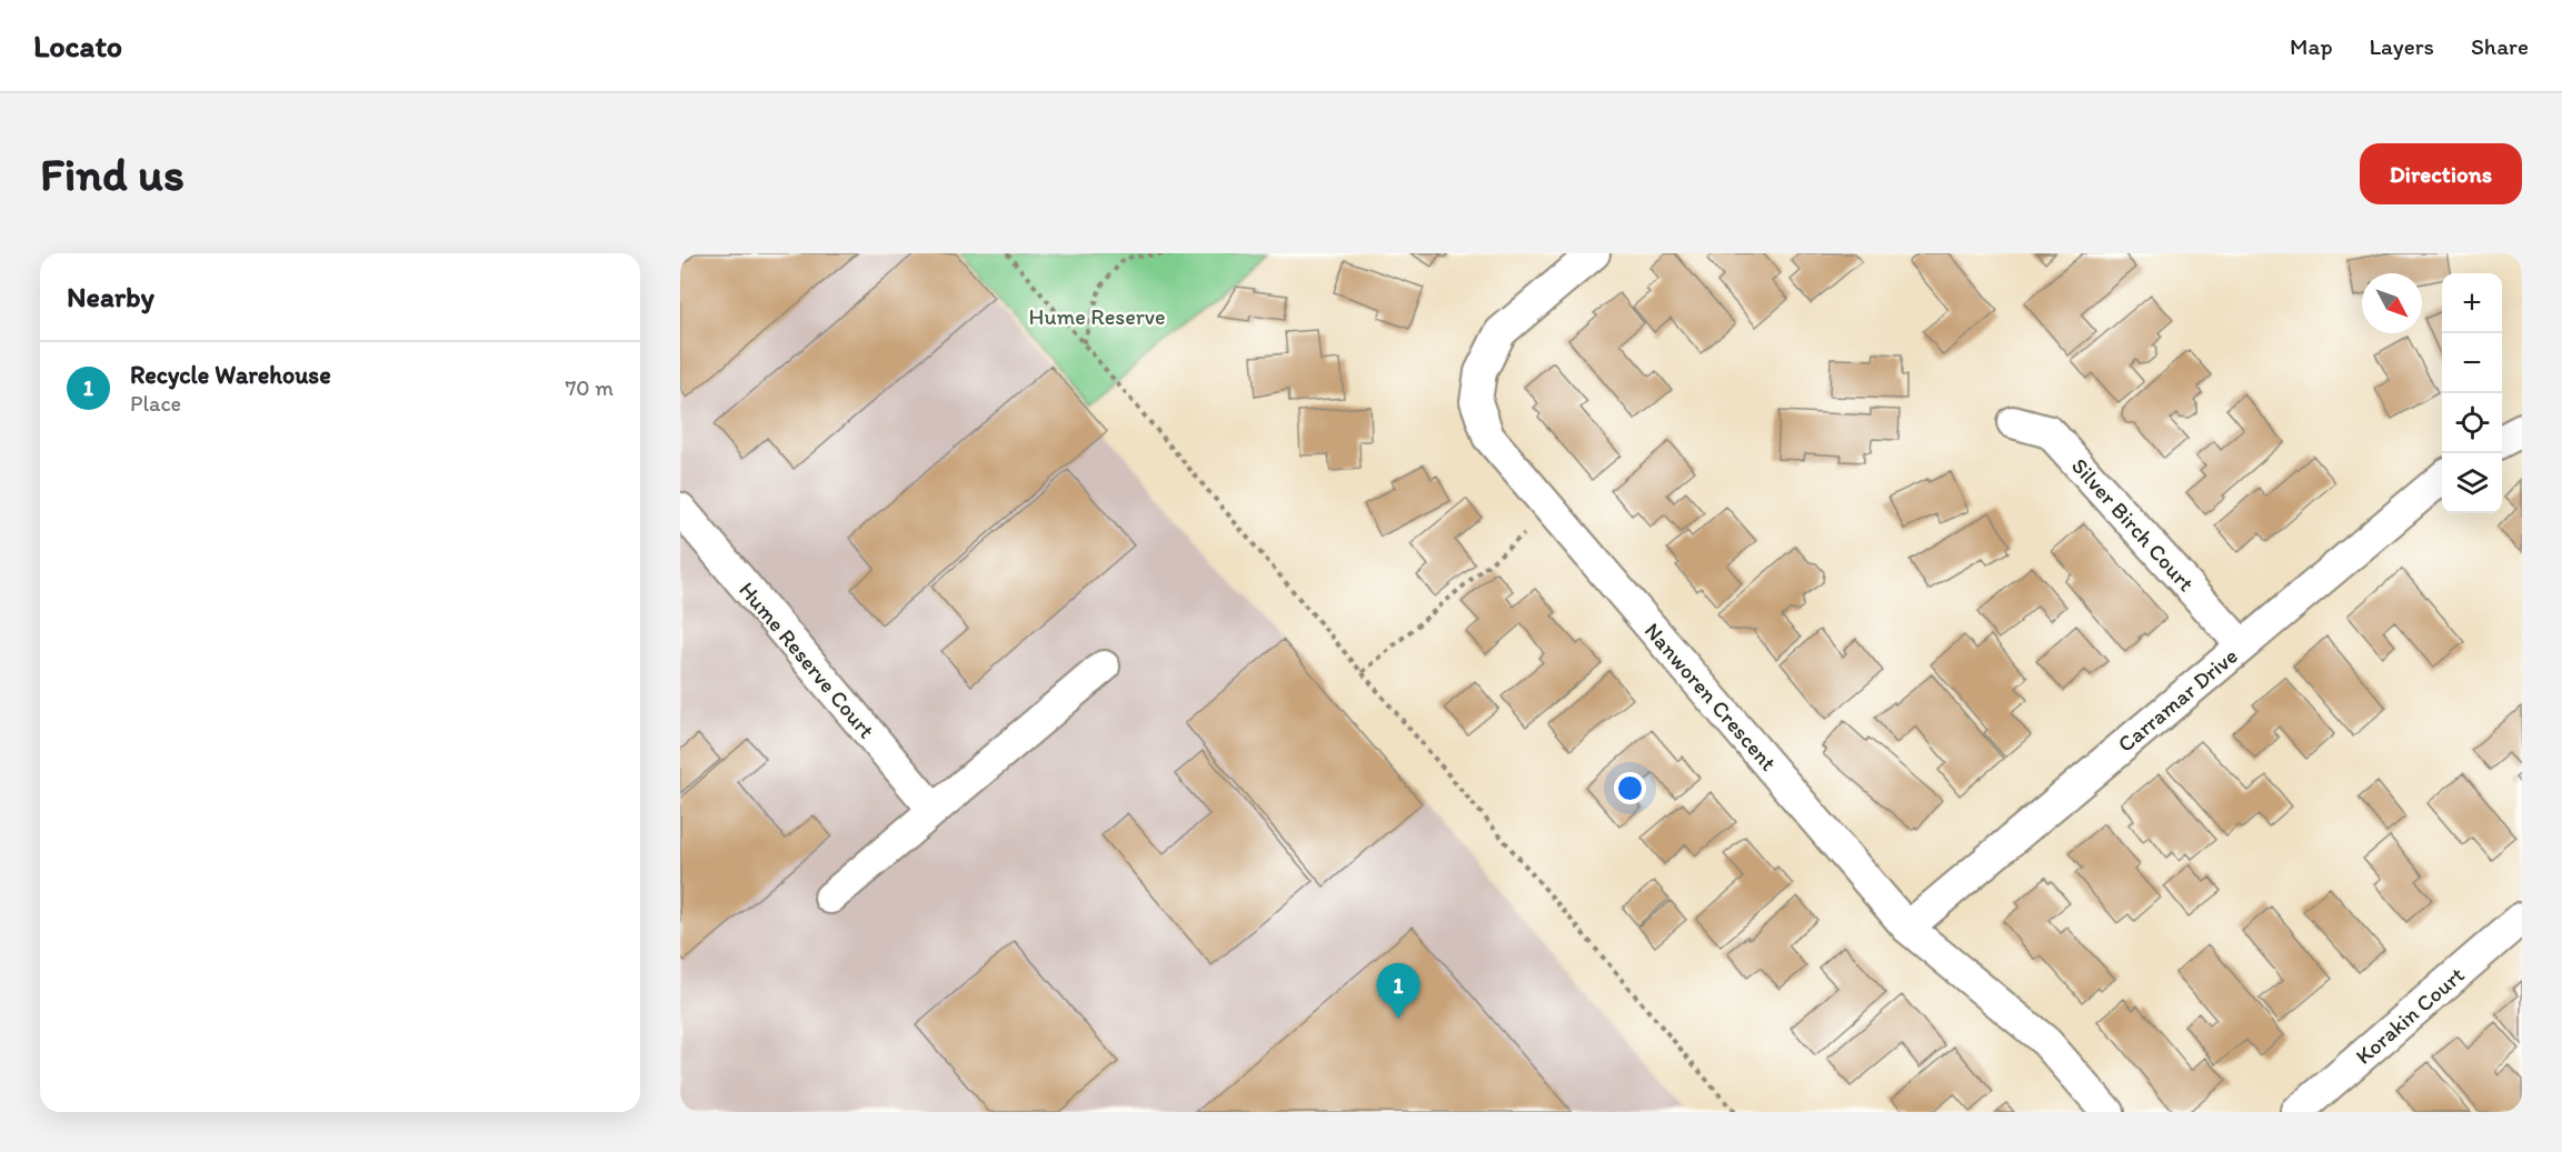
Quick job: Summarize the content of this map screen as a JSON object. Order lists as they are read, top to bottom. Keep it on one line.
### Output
{"streets":{"street":["Silver Birch Court","Hume Reserve Court","Nanworen Crescent","Carramar Drive","Korakin Court"]},"crossings":[["Silver Birch Court","Carramar Drive"],["Nanworen Crescent","Carramar Drive"]],"parks":["Hume Reserve"],"north":"bottom right","page":{"header":"Locato","nav":["Map","Layers","Share"],"buttons":"Directions","title":"Find us","heading":"Nearby","map_buttons":["+","−"],"list":[{"mark":"1","name":"Recycle Warehouse","note":"Place","value":"70 m"}],"pins":"1"}}
